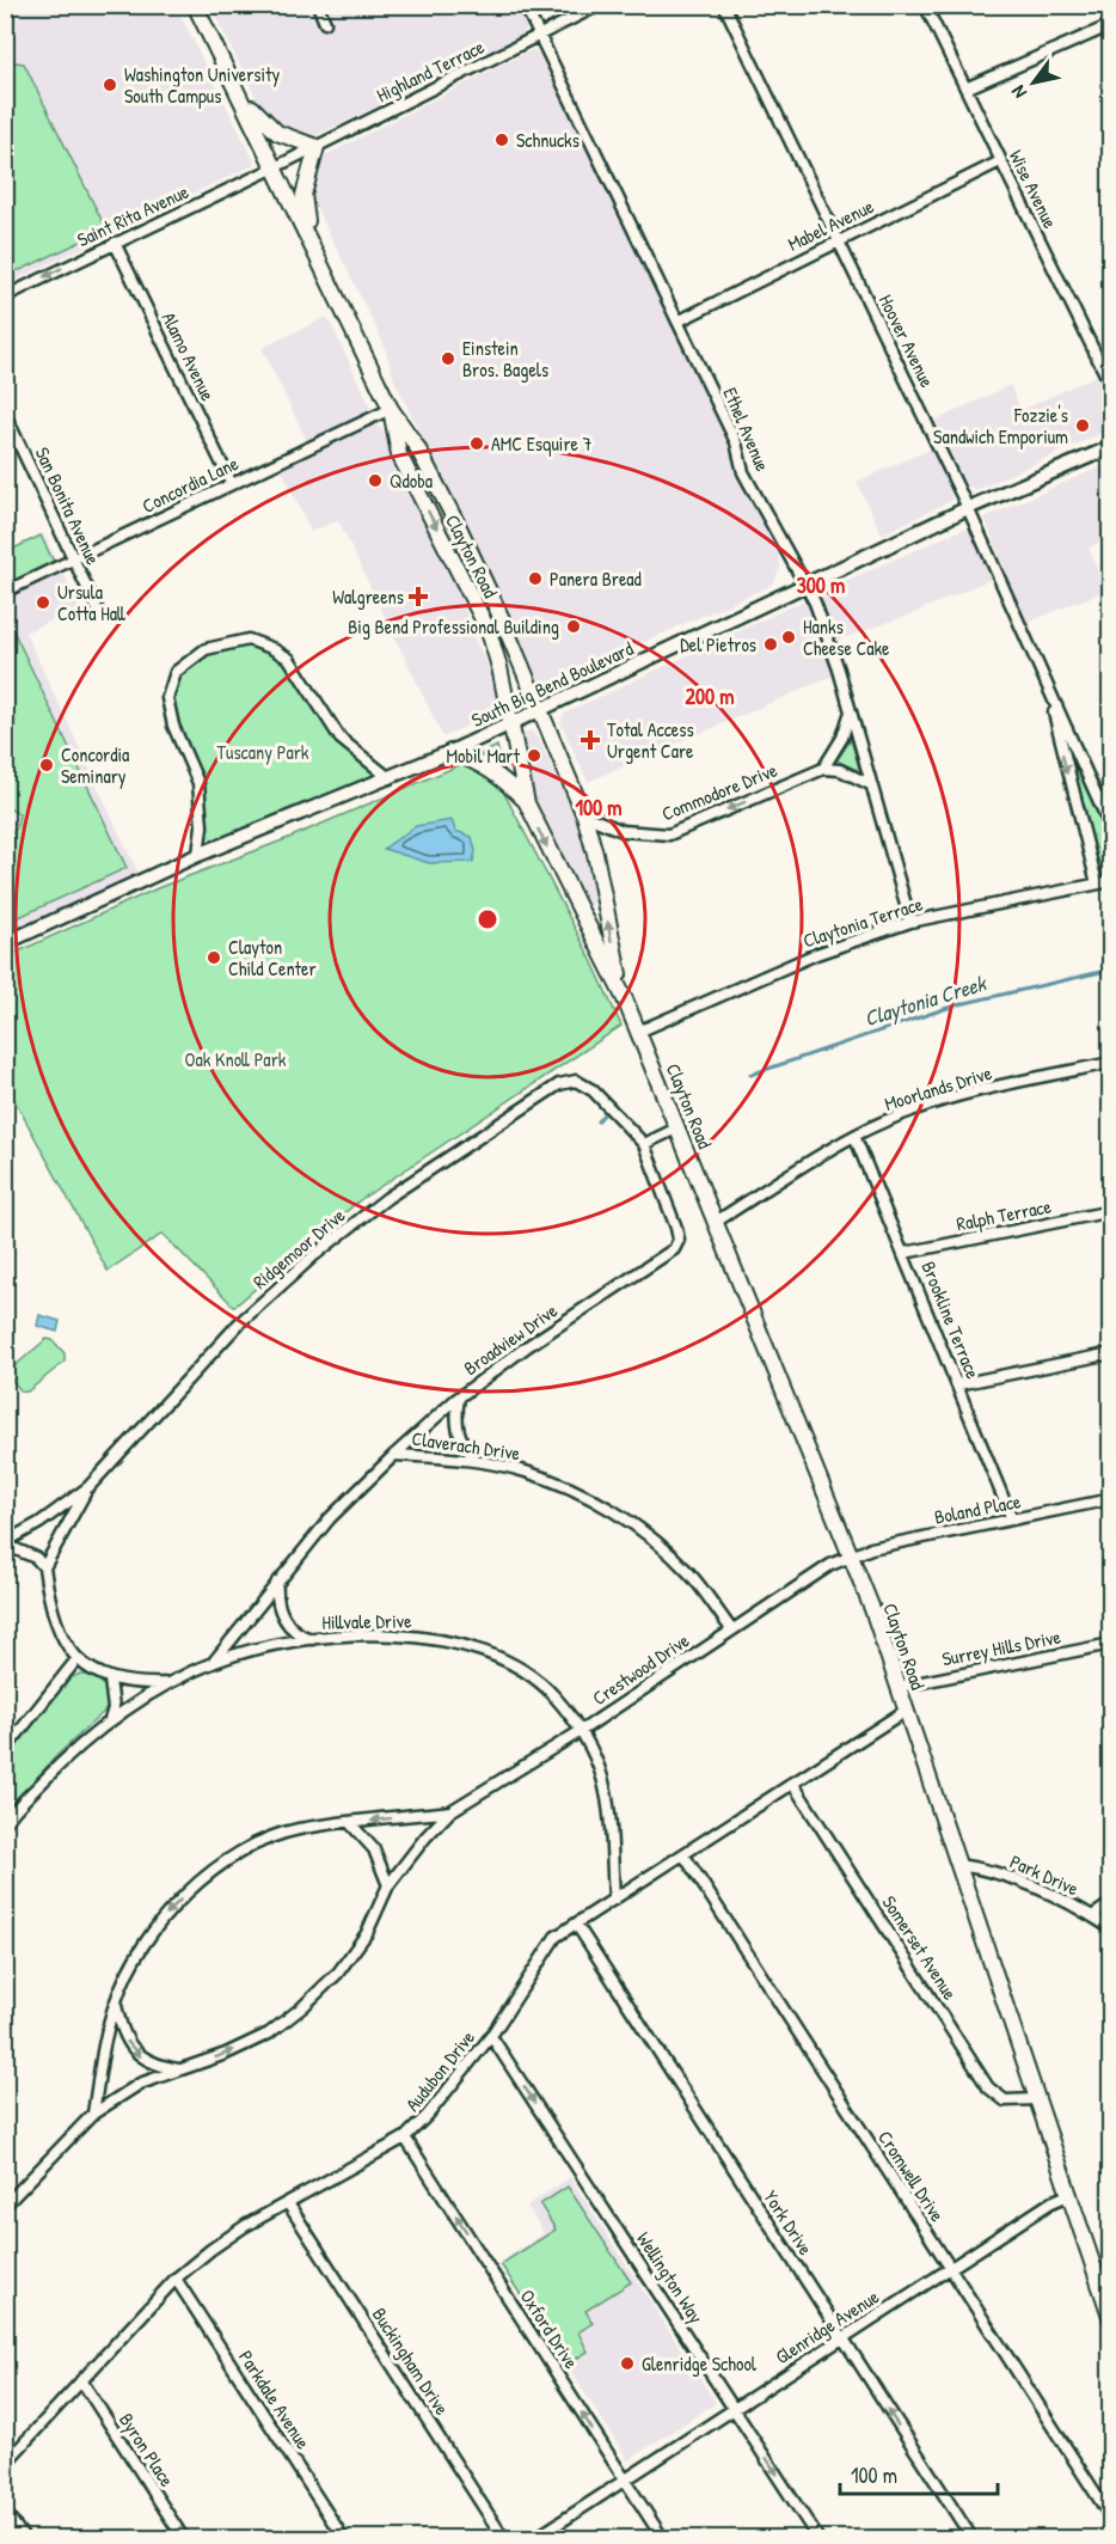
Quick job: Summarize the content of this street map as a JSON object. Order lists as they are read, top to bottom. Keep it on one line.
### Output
{"streets":{"main road":["Clayton Road","South Big Bend Boulevard"],"street":["Highland Terrace","Wise Avenue","Saint Rita Avenue","Mabel Avenue","Hoover Avenue","Alamo Avenue","Ethel Avenue","Concordia Lane","San Bonita Avenue","Commodore Drive","Claytonia Terrace","Moorlands Drive","Ralph Terrace","Ridgemoor Drive","Brookline Terrace","Broadview Drive","Claverach Drive","Boland Place","Hillvale Drive","Surrey Hills Drive","Crestwood Drive","Park Drive","Somerset Avenue","Audubon Drive","Cromwell Drive","York Drive","Wellington Way","Glenridge Avenue","Oxford Drive","Buckingham Drive","Parkdale Avenue","Byron Place"]},"crossings":[["Highland Terrace","Saint Rita Avenue"],["Highland Terrace","Ethel Avenue"],["Highland Terrace","Clayton Road"],["Wise Avenue","Mabel Avenue"],["Saint Rita Avenue","Alamo Avenue"],["Saint Rita Avenue","Clayton Road"],["Mabel Avenue","Hoover Avenue"],["Mabel Avenue","Ethel Avenue"],["Hoover Avenue","South Big Bend Boulevard"],["Hoover Avenue","Claytonia Terrace"],["Alamo Avenue","Concordia Lane"],["Ethel Avenue","South Big Bend Boulevard"],["Ethel Avenue","Claytonia Terrace"],["Concordia Lane","San Bonita Avenue"],["Concordia Lane","Clayton Road"],["Clayton Road","South Big Bend Boulevard"],["Clayton Road","Commodore Drive"],["Clayton Road","Claytonia Terrace"],["Clayton Road","Moorlands Drive"],["Clayton Road","Boland Place"],["Clayton Road","Surrey Hills Drive"],["Clayton Road","Crestwood Drive"],["Clayton Road","Park Drive"],["Clayton Road","Somerset Avenue"],["Clayton Road","Audubon Drive"],["Clayton Road","Glenridge Avenue"],["Moorlands Drive","Brookline Terrace"],["Ralph Terrace","Brookline Terrace"],["Ridgemoor Drive","Broadview Drive"],["Brookline Terrace","Boland Place"],["Broadview Drive","Claverach Drive"],["Broadview Drive","Hillvale Drive"],["Claverach Drive","Crestwood Drive"],["Boland Place","Crestwood Drive"],["Hillvale Drive","Crestwood Drive"],["Hillvale Drive","Audubon Drive"],["Somerset Avenue","Audubon Drive"],["Audubon Drive","Cromwell Drive"],["Audubon Drive","York Drive"],["Audubon Drive","Wellington Way"],["Audubon Drive","Oxford Drive"],["Audubon Drive","Buckingham Drive"],["Audubon Drive","Parkdale Avenue"],["Audubon Drive","Byron Place"],["Cromwell Drive","Glenridge Avenue"],["York Drive","Glenridge Avenue"],["Wellington Way","Glenridge Avenue"],["Glenridge Avenue","Oxford Drive"]],"one_way":["Saint Rita Avenue","Commodore Drive","Wellington Way","Oxford Drive"],"water":["Claytonia Creek"],"parks":["Tuscany Park","Oak Knoll Park"],"places":{"other":["Washington University South Campus","Schnucks","Einstein Bros. Bagels","Fozzie's Sandwich Emporium","AMC Esquire 7","Qdoba","Panera Bread","Ursula Cotta Hall","Big Bend Professional Building","Hanks Cheese Cake","Del Pietros","Mobil Mart","Concordia Seminary","Clayton Child Center","Glenridge School"],"health":["Walgreens","Total Access Urgent Care"]},"scale_bar":"100 m","north":"bottom left","rings":["300 m","200 m","100 m"]}
